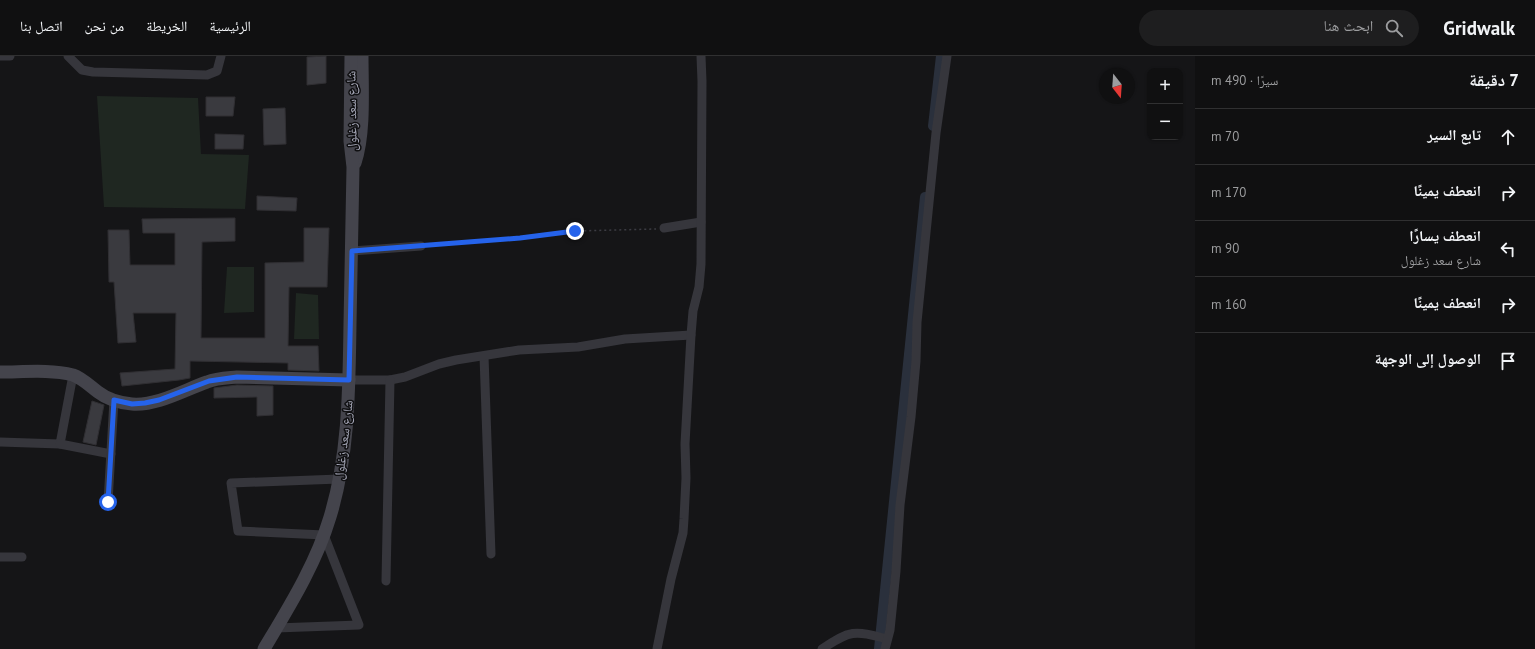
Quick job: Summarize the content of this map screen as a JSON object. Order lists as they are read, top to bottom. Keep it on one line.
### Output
{"streets":{"main road":["شارع سعد زغلول"]},"north":"bottom","page":{"header":"Gridwalk","search":"ابحث هنا","nav":["الرئيسية","الخريطة","من نحن","اتصل بنا"],"heading":["7 دقيقة","سيرًا · 490 m"],"map_buttons":["+","−"],"list":[["تابع السير","70 m"],["انعطف يمينًا","170 m"],["انعطف يسارًا","شارع سعد زغلول","90 m"],["انعطف يمينًا","160 m"],"الوصول إلى الوجهة"]}}
